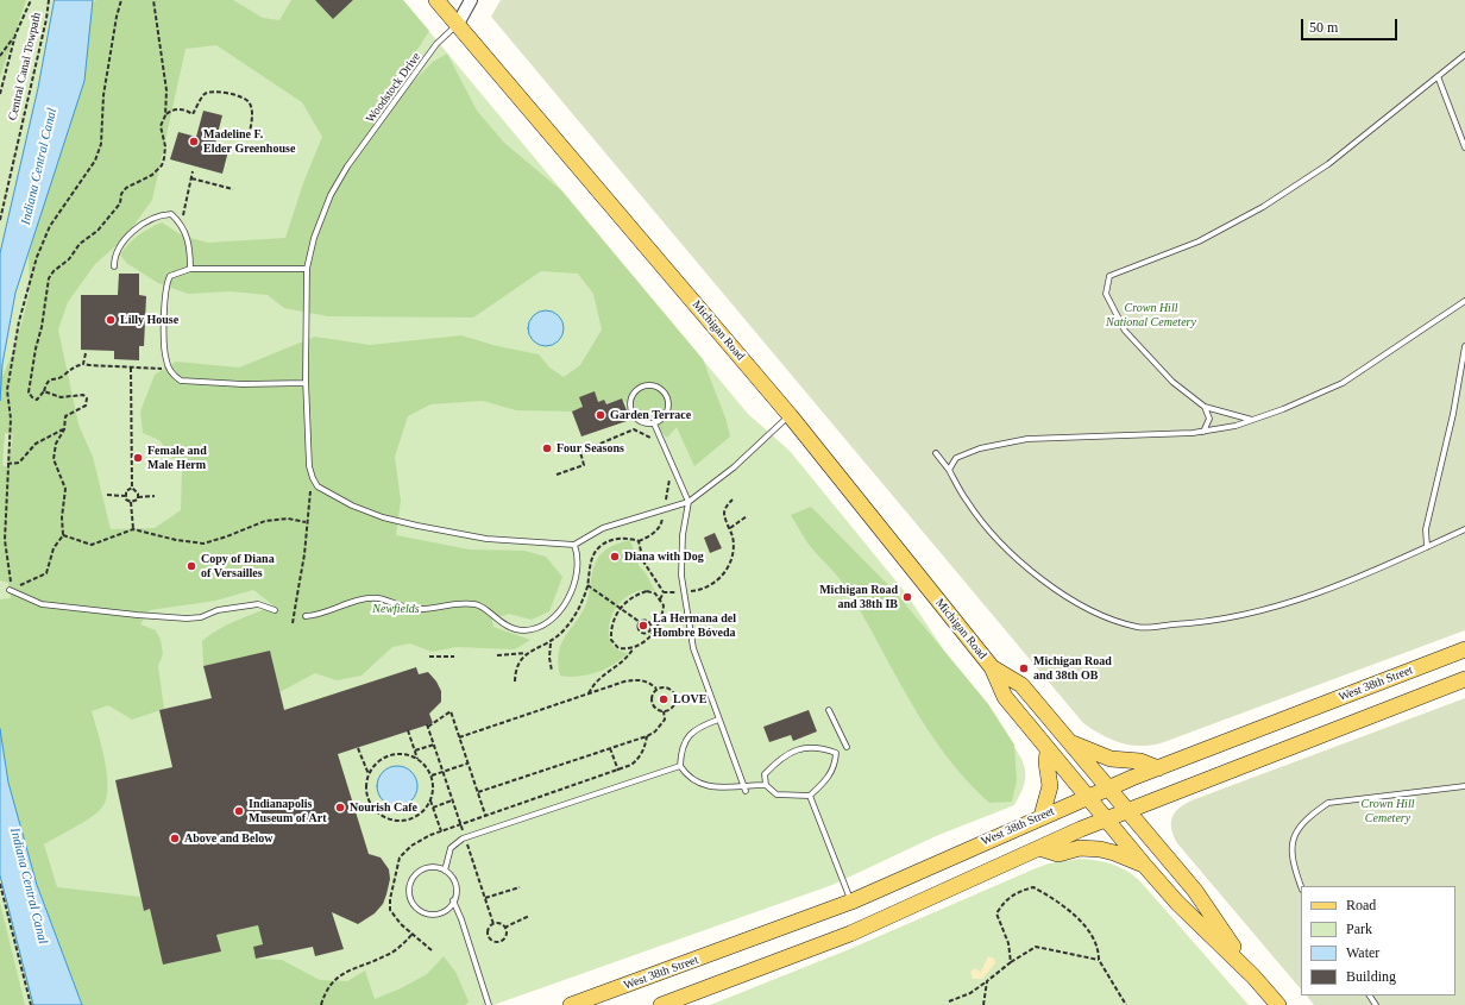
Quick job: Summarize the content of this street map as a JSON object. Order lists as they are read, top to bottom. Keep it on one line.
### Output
{"streets":{"main road":["Michigan Road","West 38th Street"],"lane":["Woodstock Drive"],"path":["Central Canal Towpath"]},"crossings":[["Woodstock Drive","Michigan Road"],["Michigan Road","West 38th Street"]],"water":["Indiana Central Canal"],"parks":["Crown Hill National Cemetery","Newfields","Crown Hill Cemetery"],"places":["Madeline F. Elder Greenhouse","Lilly House","Garden Terrace","Four Seasons","Female and Male Herm","Diana with Dog","Copy of Diana of Versailles","Michigan Road and 38th IB","La Hermana del Hombre Bóveda","Michigan Road and 38th OB","LOVE","Nourish Cafe","Indianapolis Museum of Art","Above and Below"],"legend":["Road","Park","Water","Building"],"scale_bar":"50 m"}
